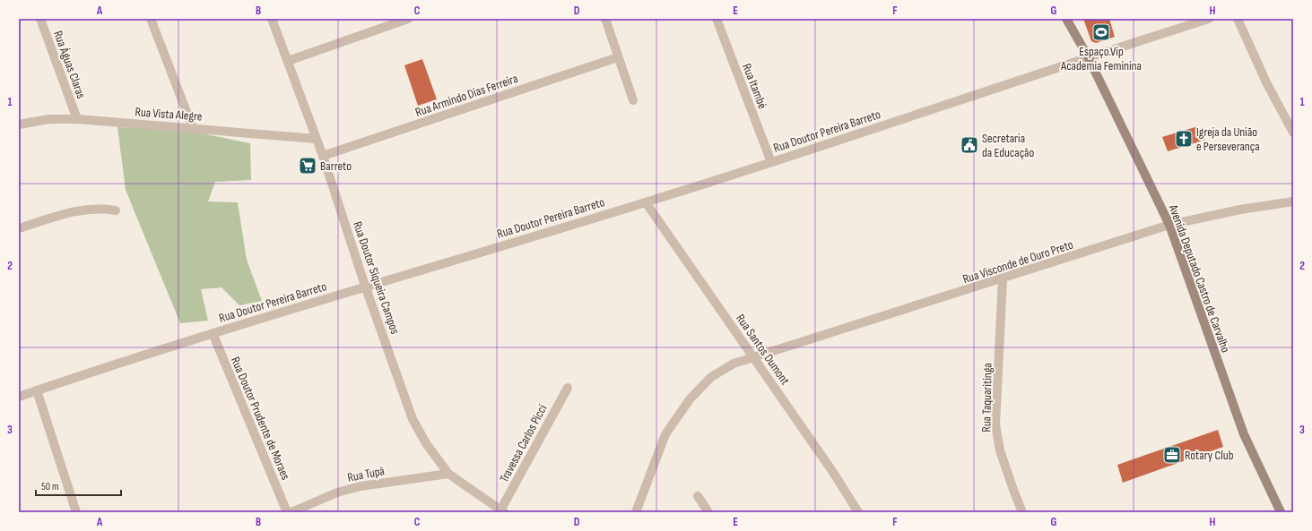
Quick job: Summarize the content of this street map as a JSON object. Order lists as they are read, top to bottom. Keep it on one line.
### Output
{"streets":{"main road":["Avenida Deputado Castro de Carvalho"],"street":["Rua Águas Claras","Rua Itambé","Rua Armindo Dias Ferreira","Rua Vista Alegre","Rua Doutor Pereira Barreto","Rua Visconde de Ouro Preto","Rua Doutor Siqueira Campos","Rua Santos Dumont","Rua Taquaritinga","Rua Doutor Prudente de Moraes","Travessa Carlos Picci","Rua Tupã"]},"crossings":[["Rua Águas Claras","Rua Vista Alegre"],["Rua Itambé","Rua Doutor Pereira Barreto"],["Rua Armindo Dias Ferreira","Rua Doutor Siqueira Campos"],["Rua Vista Alegre","Rua Doutor Siqueira Campos"],["Rua Doutor Pereira Barreto","Rua Doutor Siqueira Campos"],["Rua Doutor Pereira Barreto","Avenida Deputado Castro de Carvalho"],["Rua Doutor Pereira Barreto","Rua Santos Dumont"],["Rua Doutor Pereira Barreto","Rua Doutor Prudente de Moraes"],["Rua Visconde de Ouro Preto","Avenida Deputado Castro de Carvalho"],["Rua Visconde de Ouro Preto","Rua Santos Dumont"],["Rua Visconde de Ouro Preto","Rua Taquaritinga"],["Rua Doutor Siqueira Campos","Travessa Carlos Picci"],["Rua Doutor Siqueira Campos","Rua Tupã"]],"places":{"sports":["Espaço.Vip Academia Feminina"],"church":["Igreja da União e Perseverança"],"public building":["Secretaria da Educação"],"supermarket":["Barreto"],"office":["Rotary Club"]},"scale_bar":"50 m","grid":{"columns":["A","B","C","D","E","F","G","H"],"rows":["1","2","3"]}}
